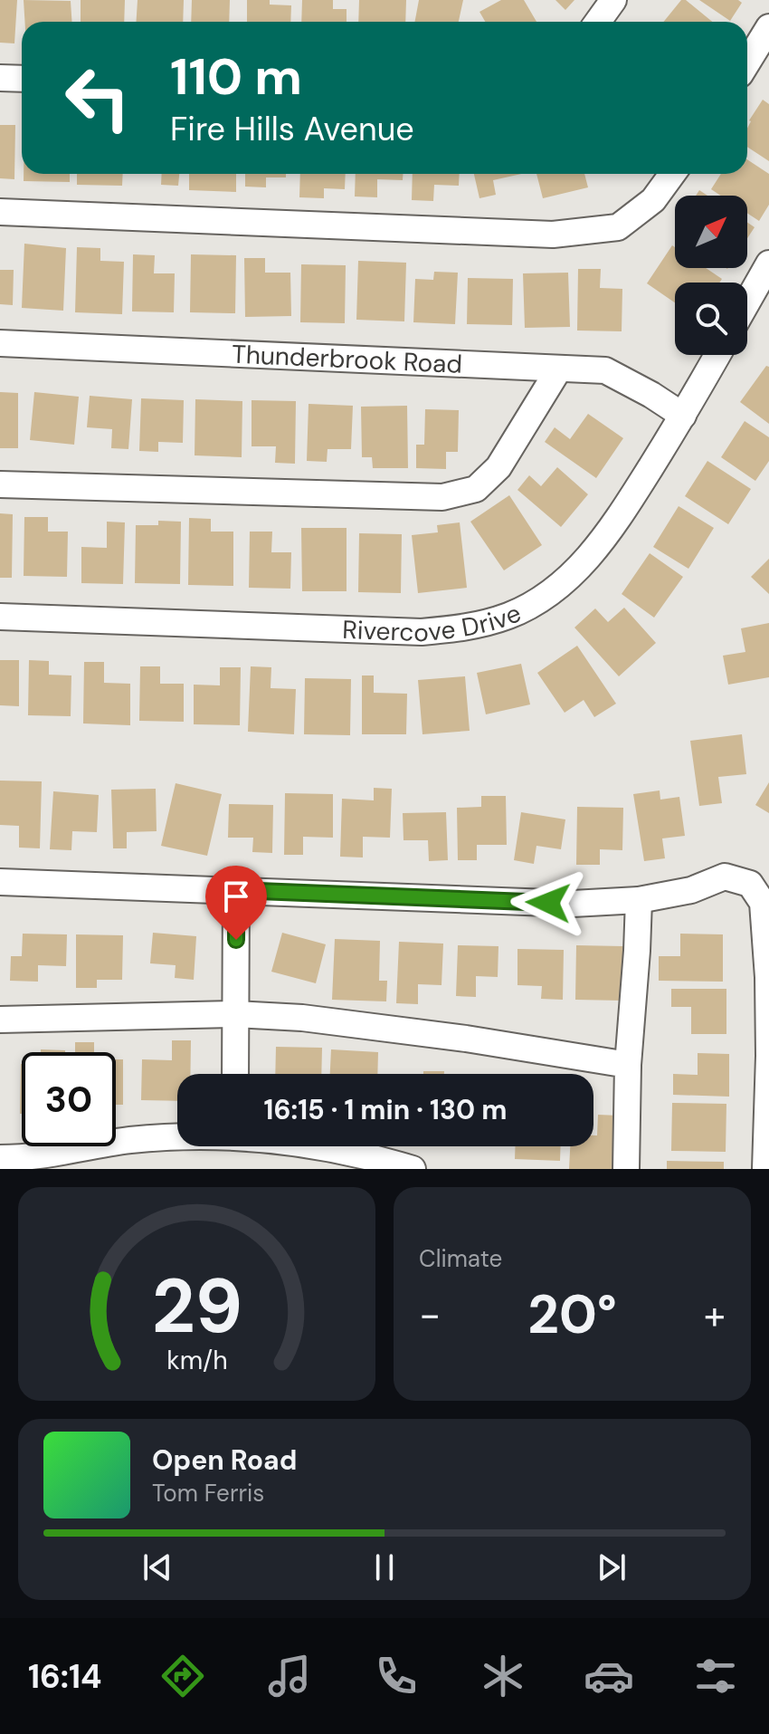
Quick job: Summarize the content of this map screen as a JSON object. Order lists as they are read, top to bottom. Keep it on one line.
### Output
{"streets":{"street":["Thunderbrook Road","Rivercove Drive"]},"crossings":[["Thunderbrook Road","Rivercove Drive"]],"north":"top right","page":{"turn":["110 m","Fire Hills Avenue"],"limit":"30","trip":"16:15 · 1 min · 130 m","tile":"Climate","heat":["−","20°","+"],"song":["Open Road","Tom Ferris"],"tabs":"16:14","gauge":["29","km/h"]}}
